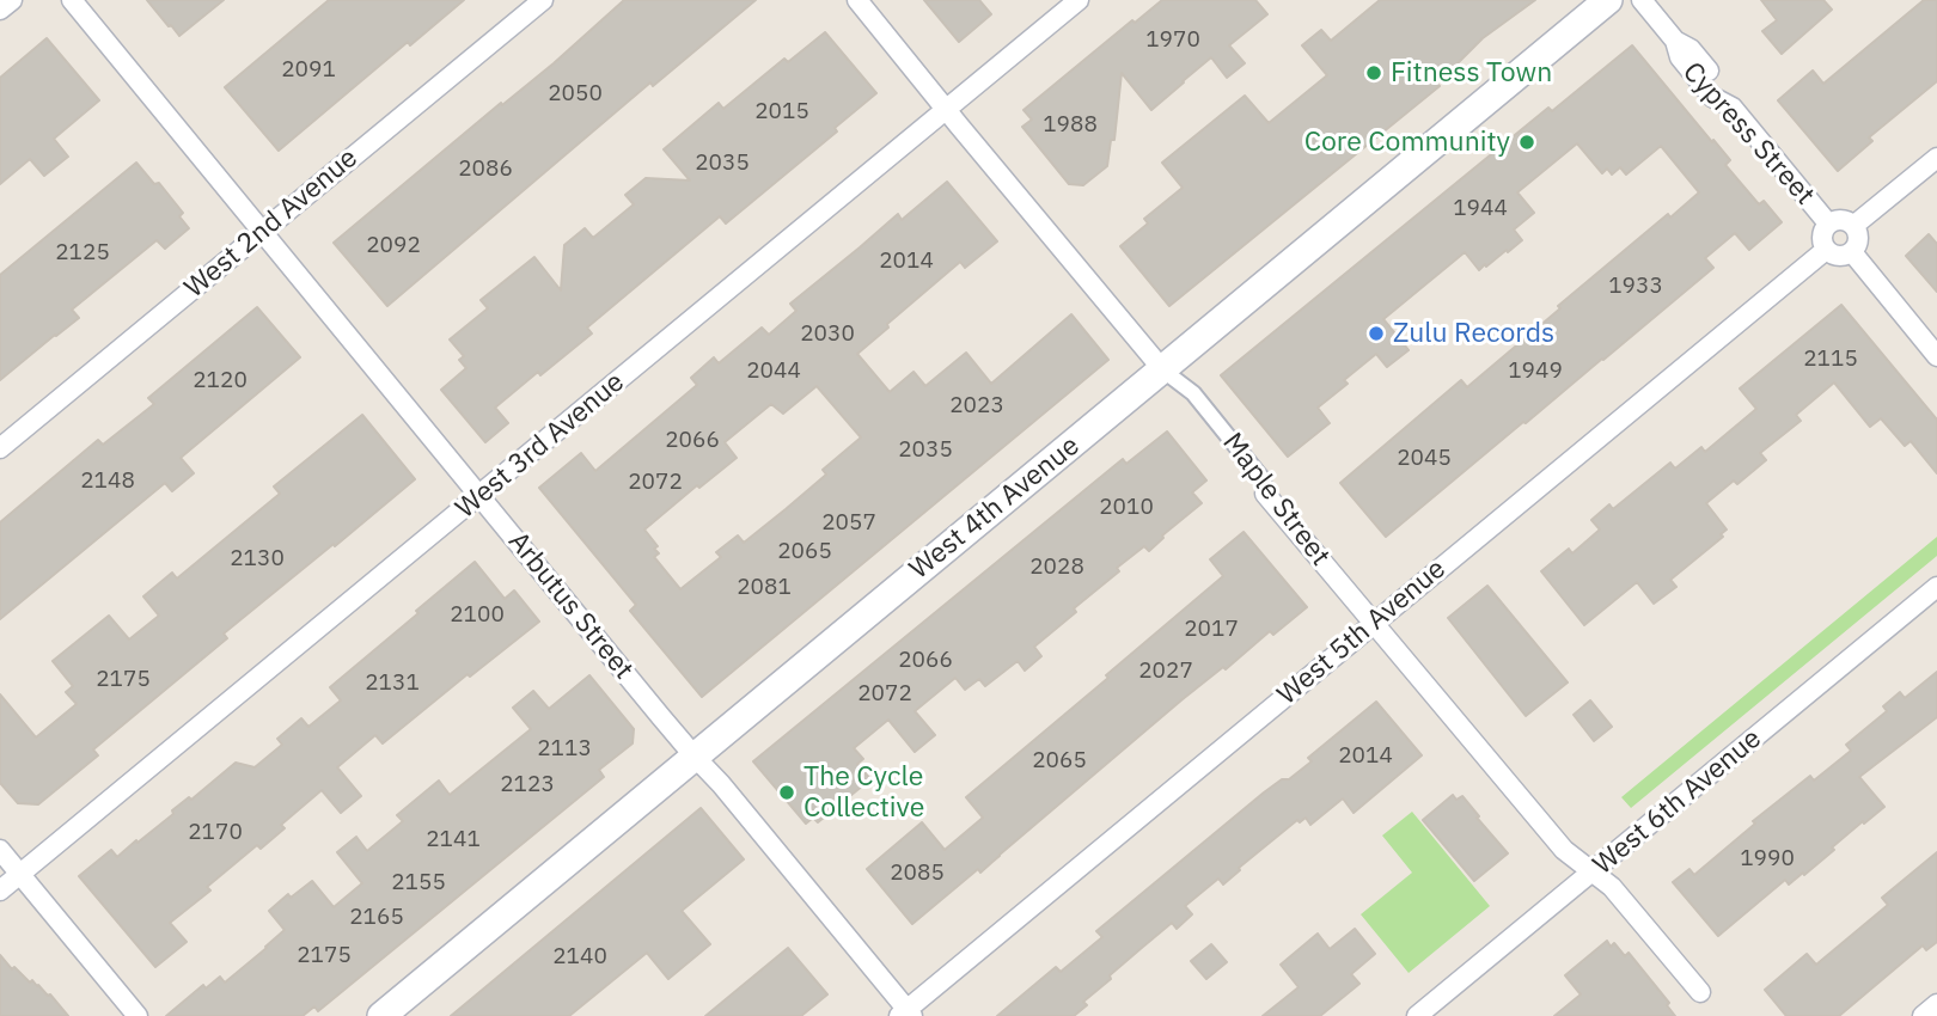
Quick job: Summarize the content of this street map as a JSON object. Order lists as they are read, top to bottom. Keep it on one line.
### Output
{"streets":{"main road":["West 4th Avenue"],"street":["Cypress Street","West 2nd Avenue","West 3rd Avenue","Maple Street","Arbutus Street","West 5th Avenue","West 6th Avenue"]},"crossings":[["Cypress Street","West 5th Avenue"],["West 2nd Avenue","Arbutus Street"],["West 3rd Avenue","Maple Street"],["West 3rd Avenue","Arbutus Street"],["Maple Street","West 4th Avenue"],["Maple Street","West 5th Avenue"],["Maple Street","West 6th Avenue"],["West 4th Avenue","Arbutus Street"],["Arbutus Street","West 5th Avenue"]],"places":["Fitness Town","Core Community","Zulu Records","The Cycle Collective"],"house_numbers":["1970","2091","2050","2015","1988","2035","2086","1944","2092","2125","2014","1933","2030","2115","2044","1949","2120","2023","2066","2035","2045","2148","2072","2010","2057","2065","2130","2028","2081","2100","2017","2066","2027","2175","2131","2072","2113","2014","2065","2123","2170","2141","1990","2085","2155","2165","2175","2140"]}
